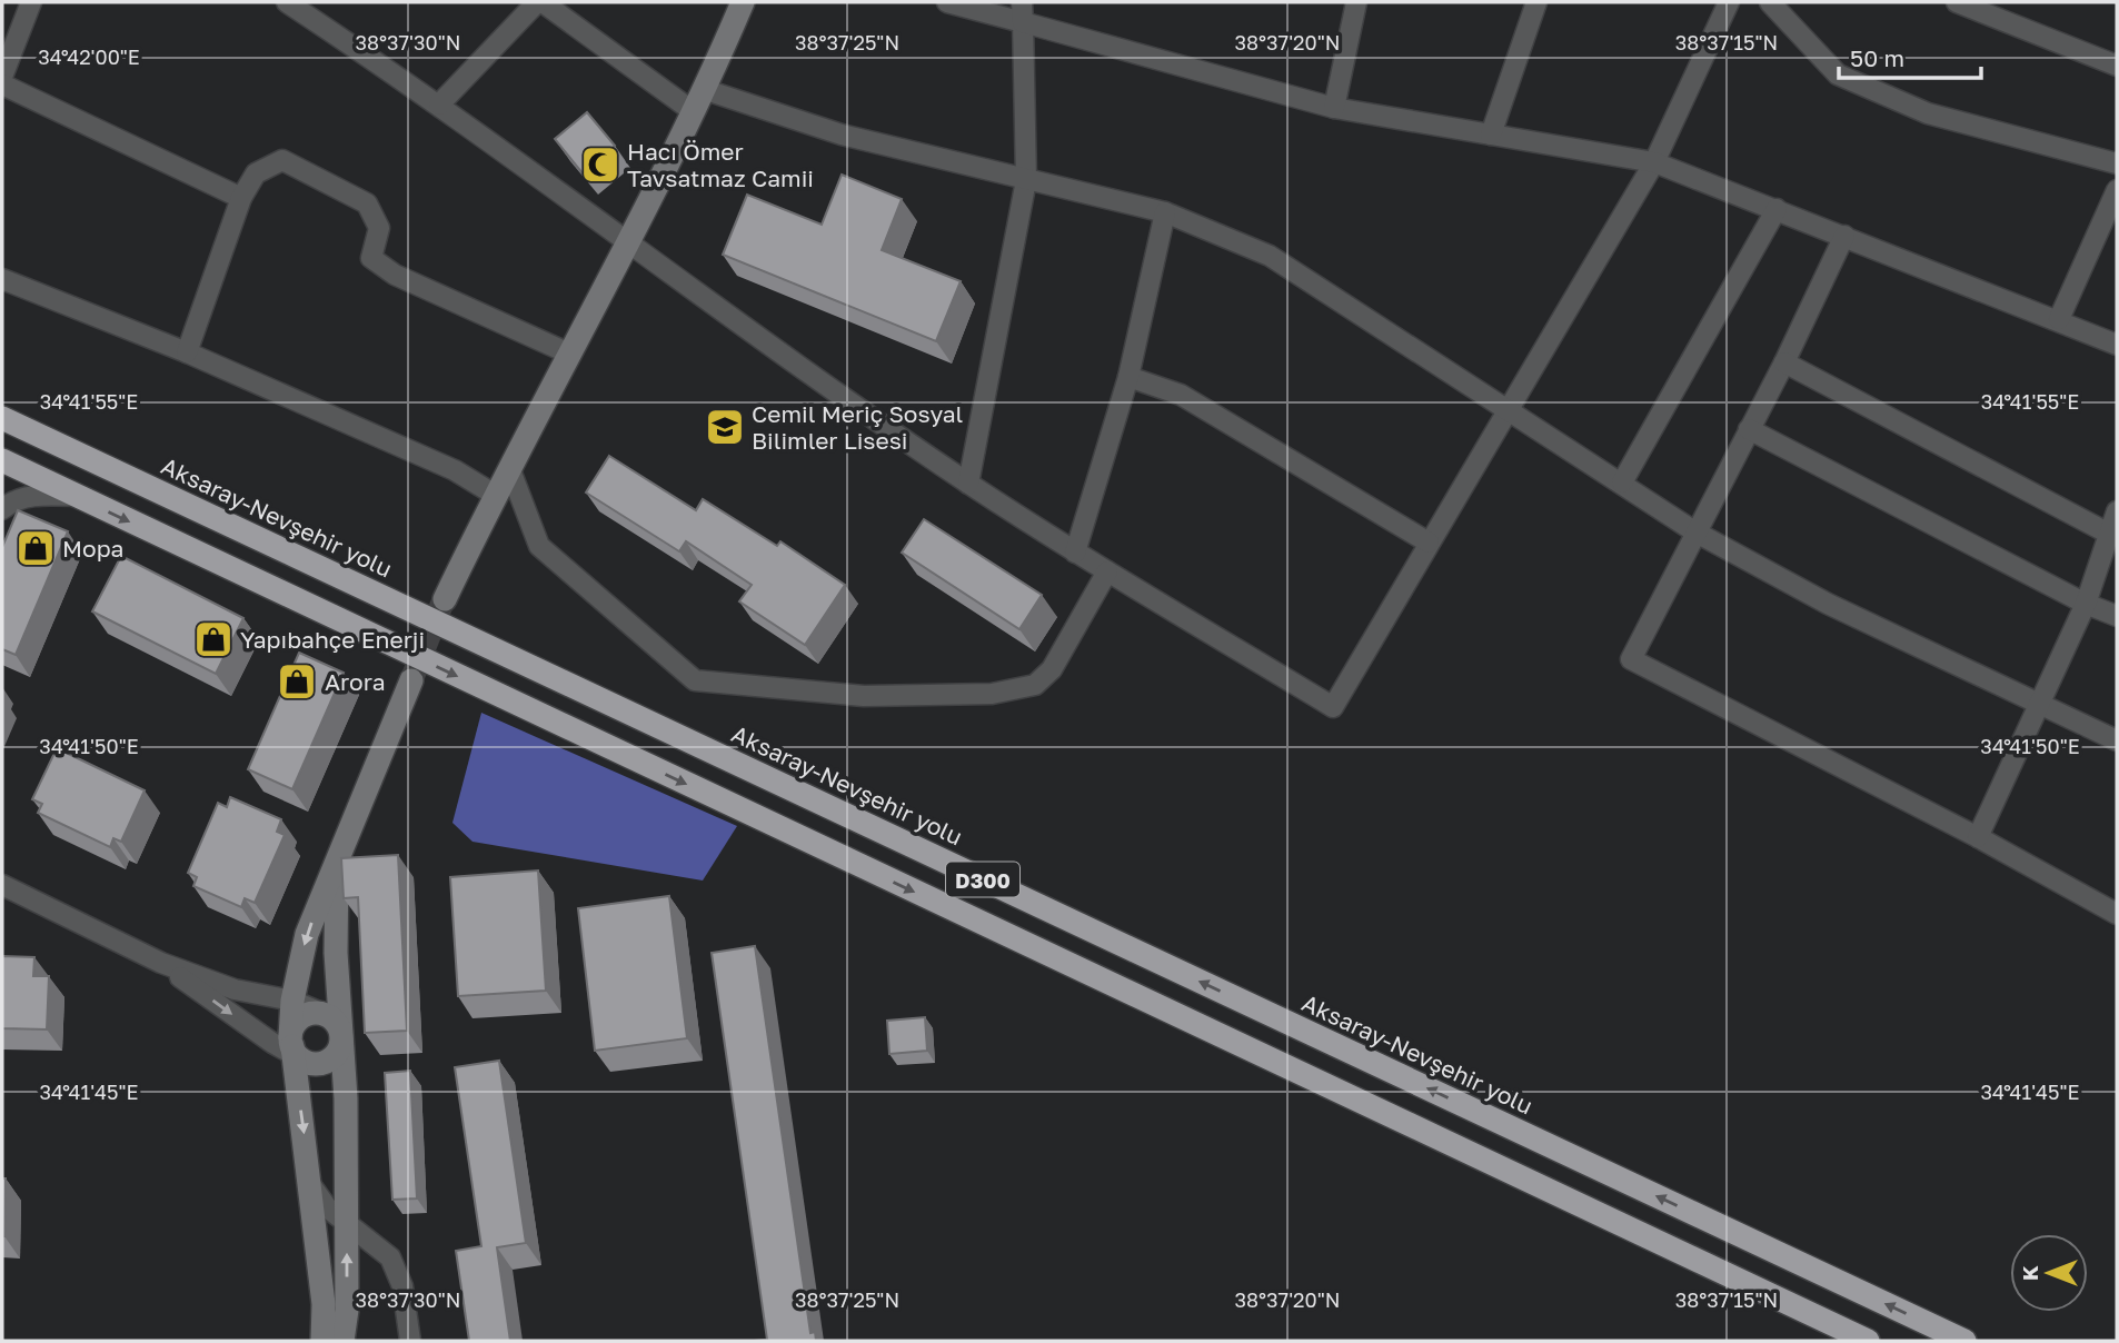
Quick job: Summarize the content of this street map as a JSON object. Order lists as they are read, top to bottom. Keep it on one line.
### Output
{"streets":{"highway":["Aksaray-Nevşehir yolu","D300"]},"places":{"mosque":["Hacı Ömer Tavsatmaz Camii"],"school or university":["Cemil Meriç Sosyal Bilimler Lisesi"],"shop":["Mopa","Yapıbahçe Enerji","Arora"]},"scale_bar":"50 m","north":"left","coordinates":["38°37'30\"N","38°37'25\"N","38°37'20\"N","38°37'15\"N","34°42'00\"E","34°41'55\"E","34°41'50\"E","34°41'45\"E"]}
